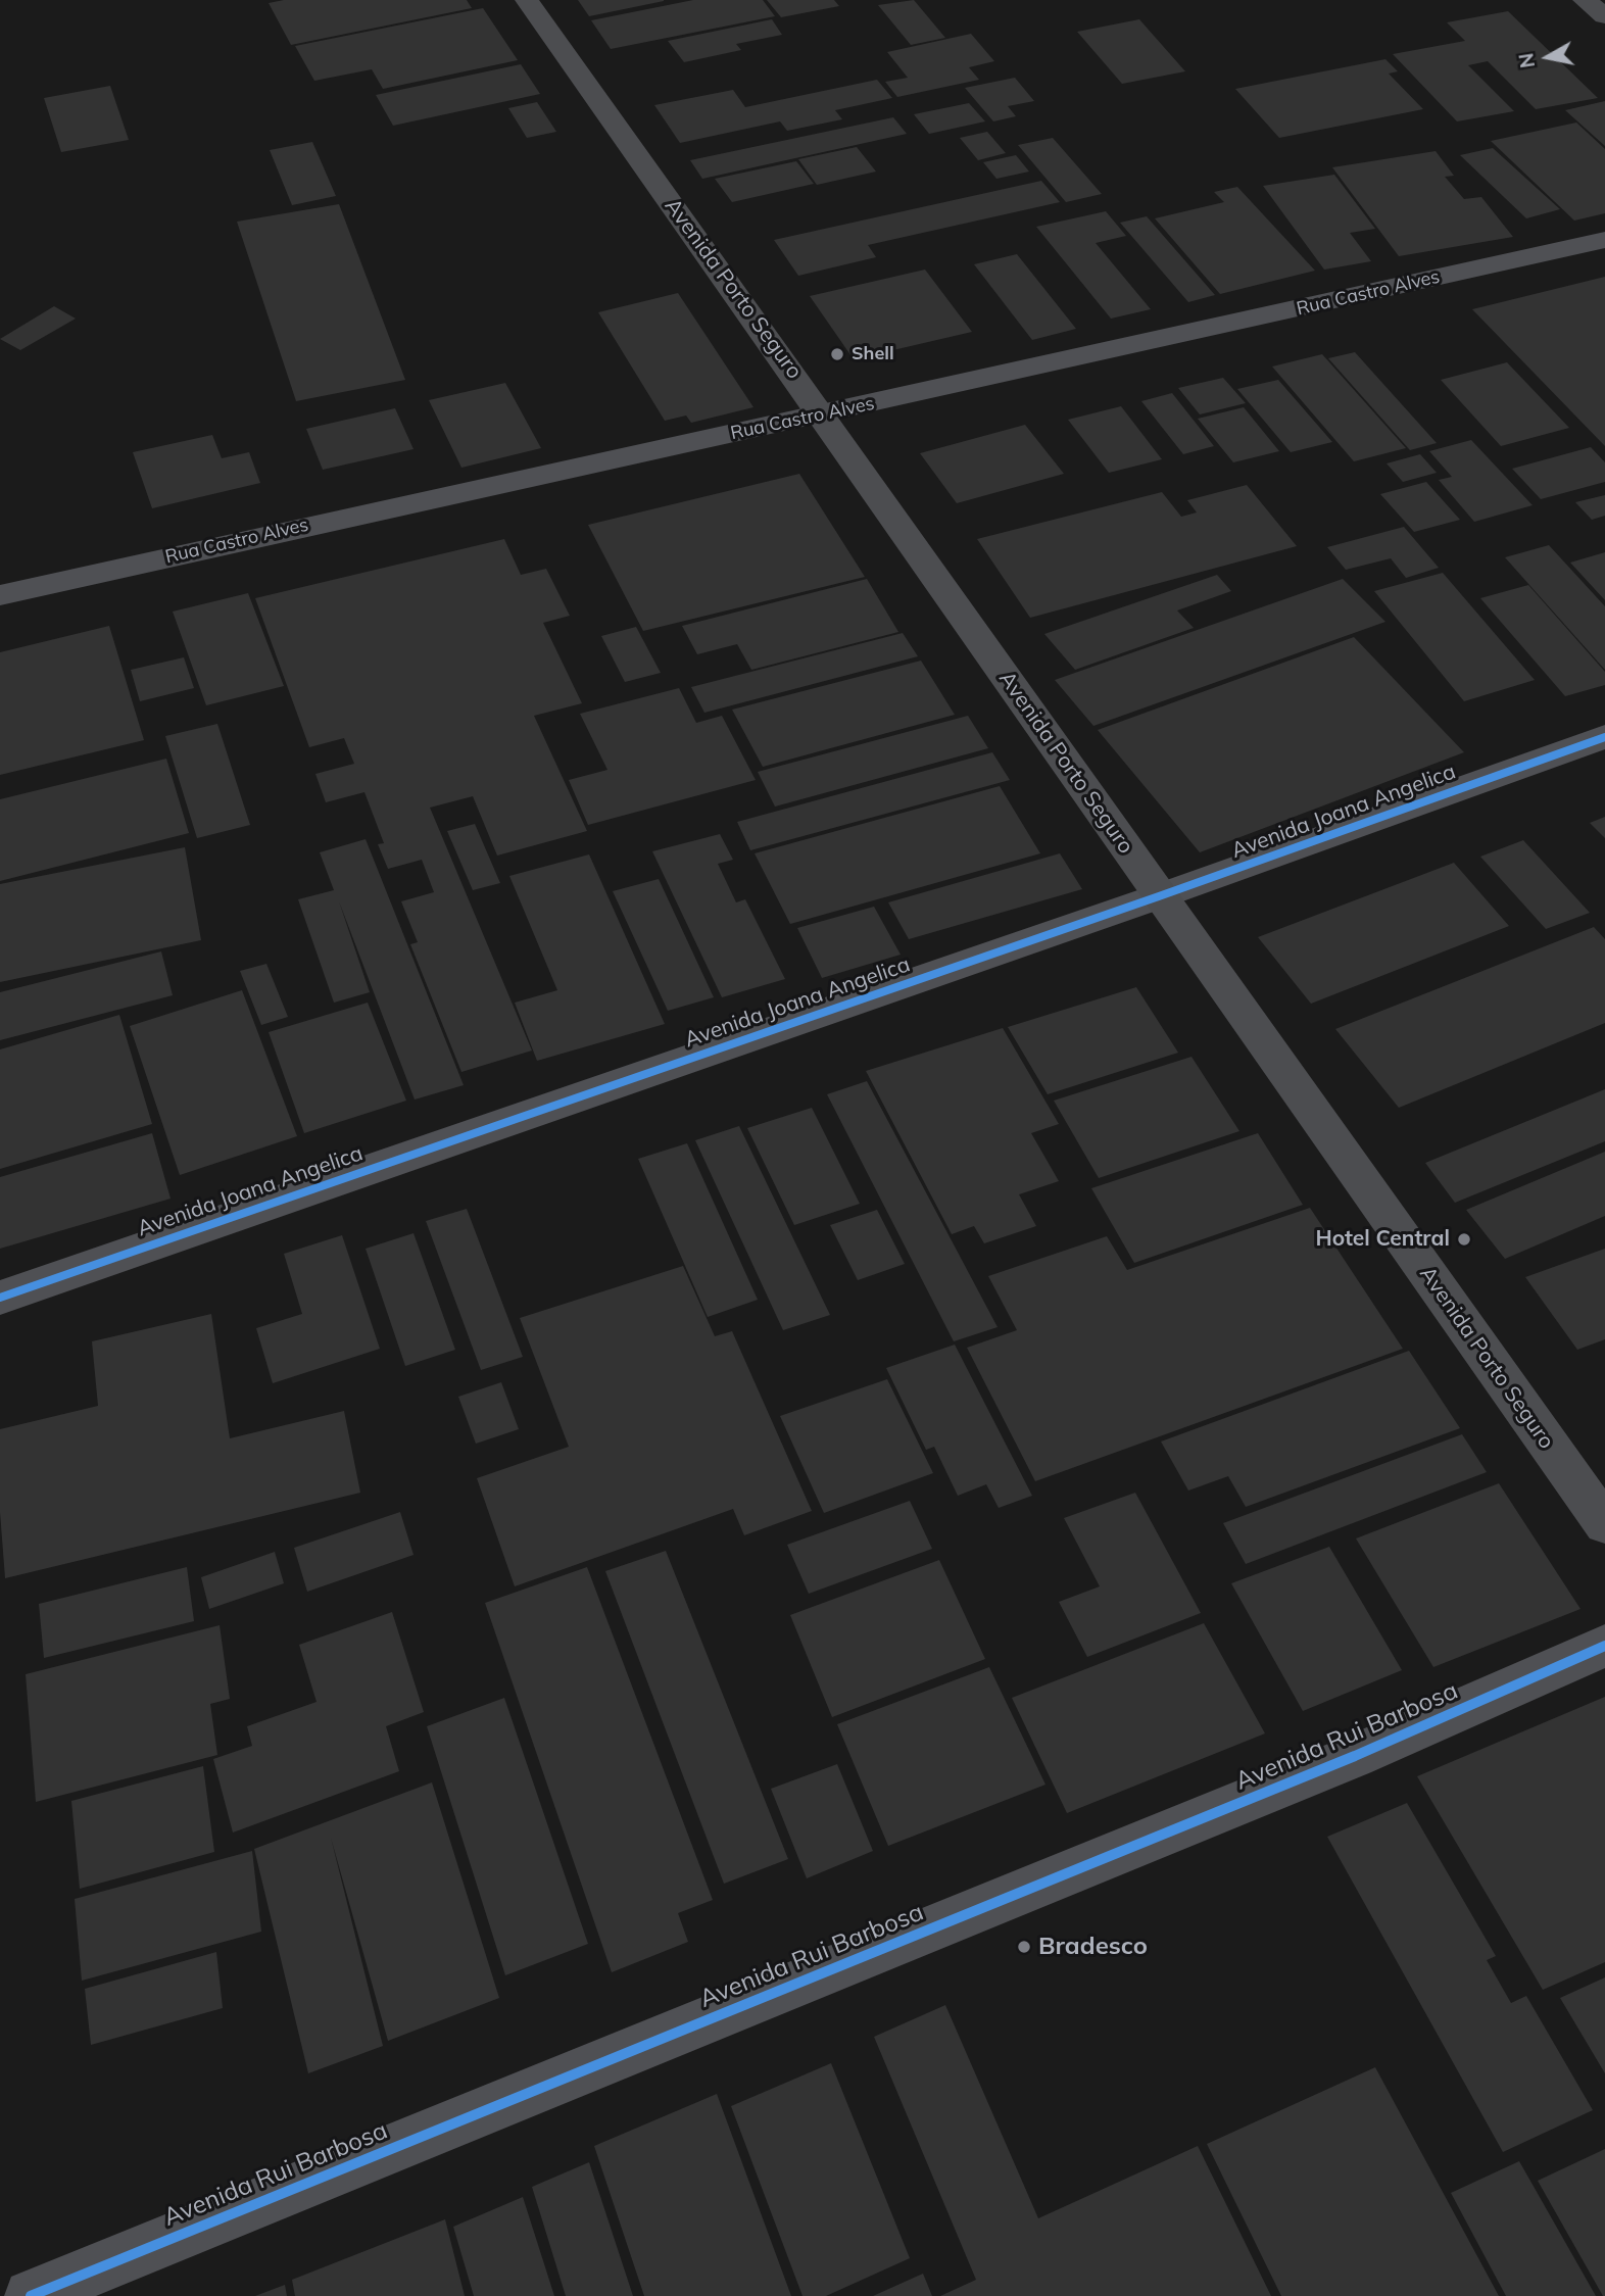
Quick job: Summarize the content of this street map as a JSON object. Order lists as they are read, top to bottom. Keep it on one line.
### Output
{"streets":{"main road":["Avenida Porto Seguro"],"street":["Rua Castro Alves","Avenida Joana Angelica","Avenida Rui Barbosa"]},"crossings":[["Avenida Porto Seguro","Rua Castro Alves"],["Avenida Porto Seguro","Avenida Joana Angelica"]],"places":["Shell","Hotel Central","Bradesco"],"north":"left"}
